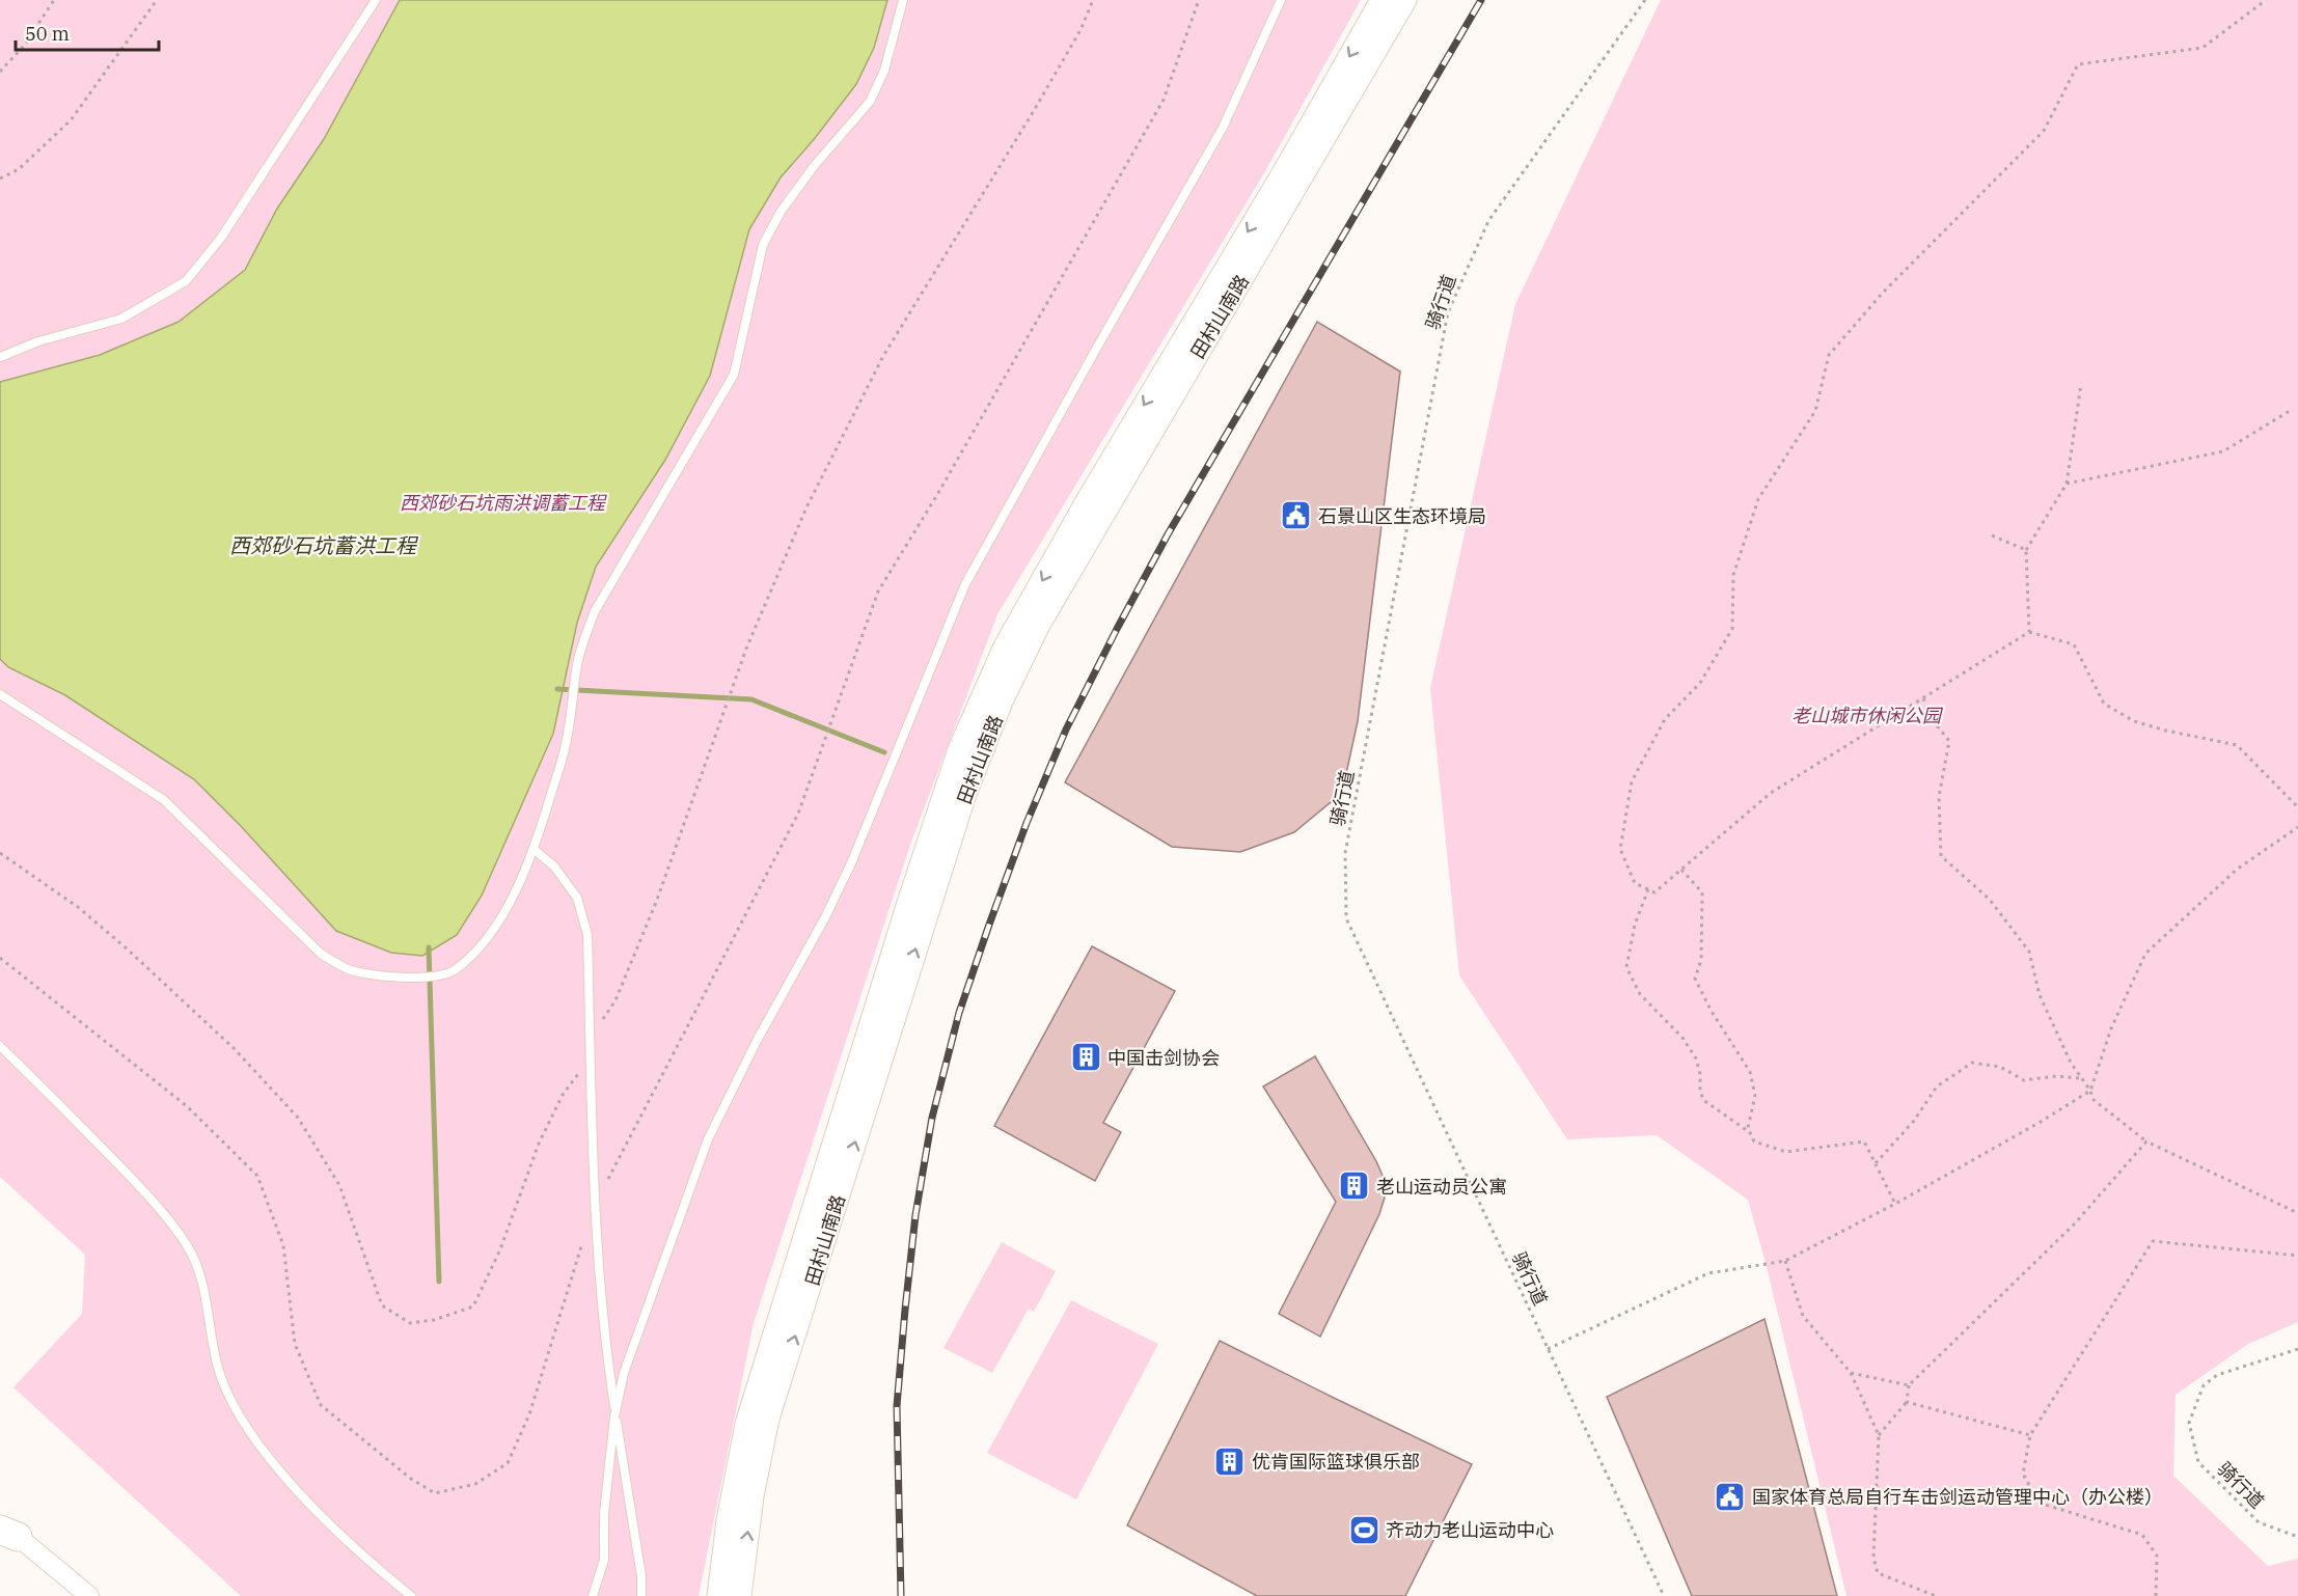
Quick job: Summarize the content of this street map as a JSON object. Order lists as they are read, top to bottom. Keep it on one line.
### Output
{"streets":{"main road":["田村山南路"],"path":["骑行道"]},"water":["西郊砂石坑蓄洪工程"],"parks":["西郊砂石坑雨洪调蓄工程","老山城市休闲公园"],"places":{"public building":["石景山区生态环境局","国家体育总局自行车击剑运动管理中心（办公楼）"],"building":["中国击剑协会","老山运动员公寓","优肯国际篮球俱乐部"],"sports":["齐动力老山运动中心"]},"scale_bar":"50 m"}
